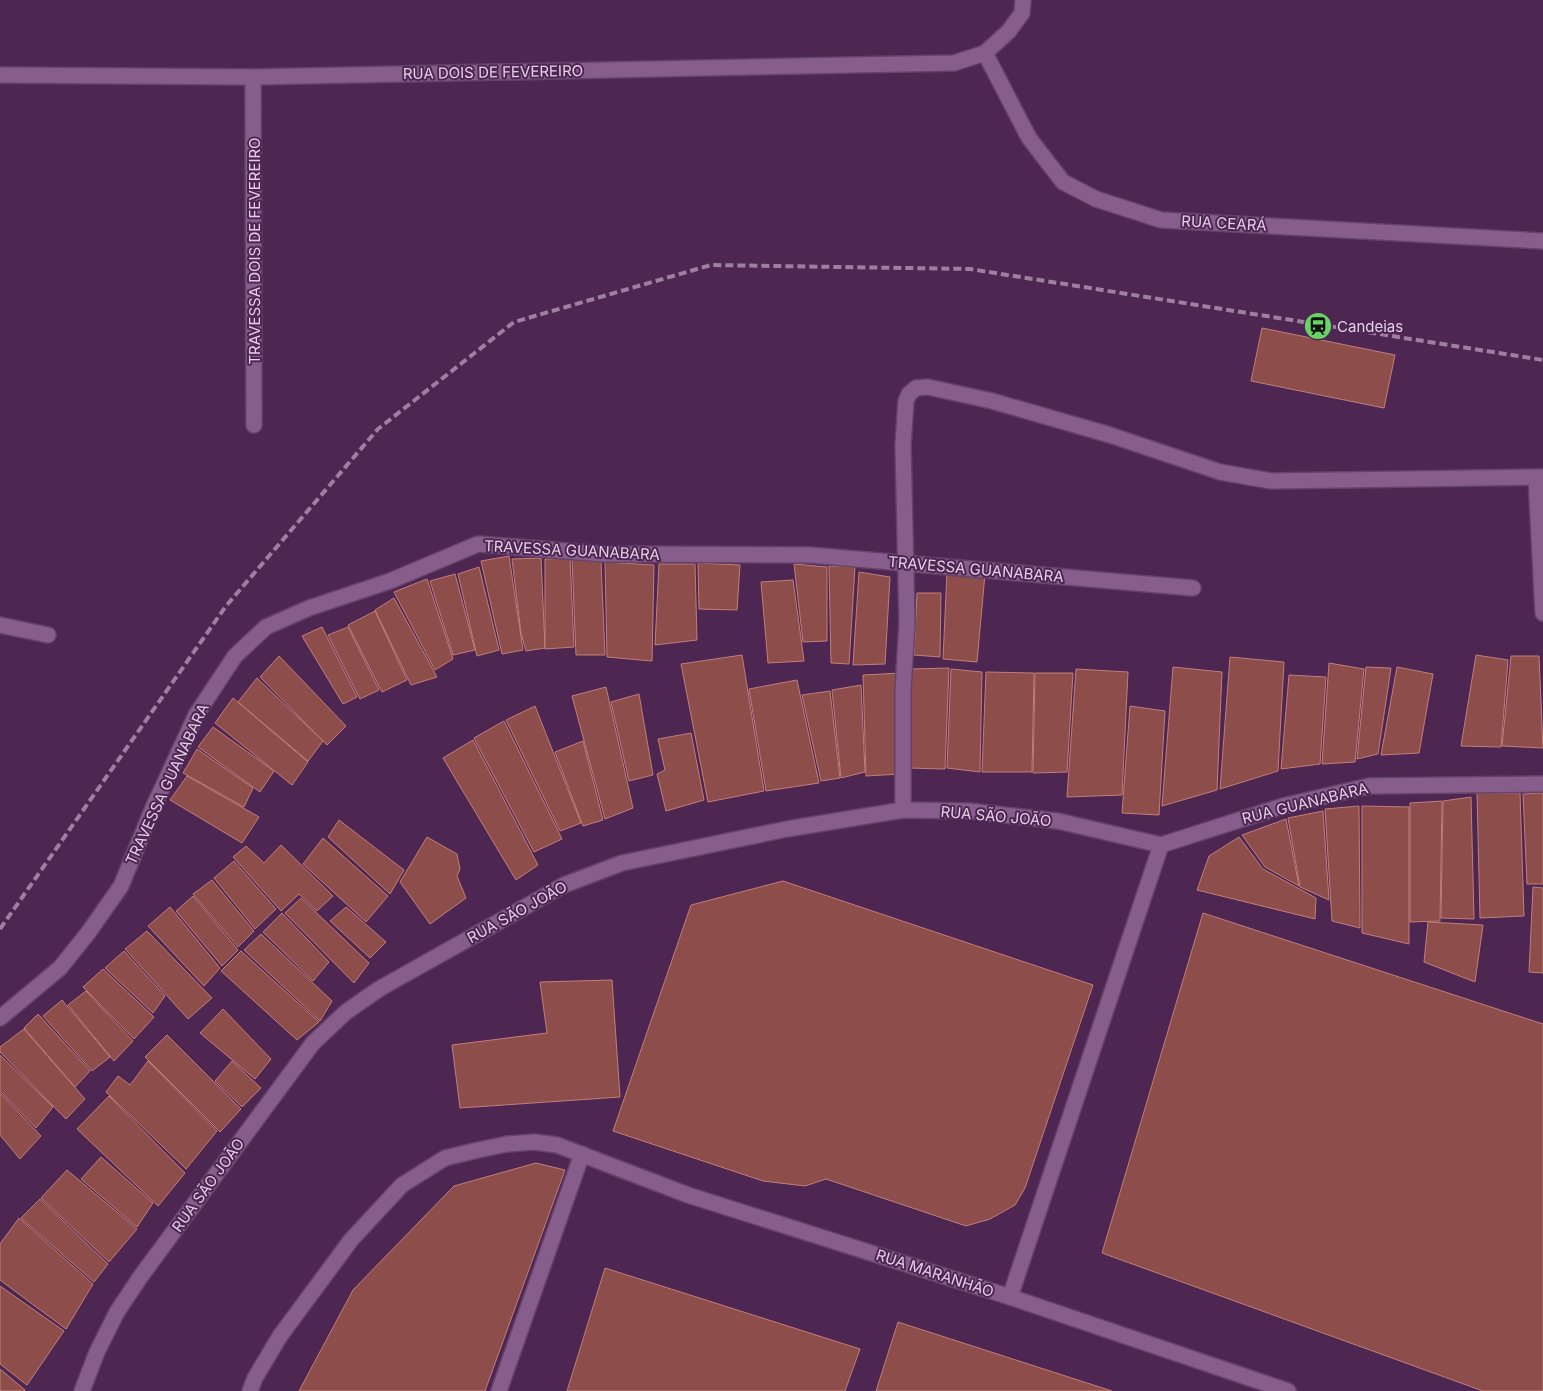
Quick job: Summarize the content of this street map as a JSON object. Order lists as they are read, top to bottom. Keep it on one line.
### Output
{"streets":{"street":["RUA DOIS DE FEVEREIRO","RUA CEARÁ","TRAVESSA DOIS DE FEVEREIRO","TRAVESSA GUANABARA","RUA GUANABARA","RUA SÃO JOÃO","RUA MARANHÃO"]},"crossings":[["RUA DOIS DE FEVEREIRO","RUA CEARÁ"],["RUA DOIS DE FEVEREIRO","TRAVESSA DOIS DE FEVEREIRO"],["RUA GUANABARA","RUA SÃO JOÃO"]],"places":{"station":["Candeias"]}}
